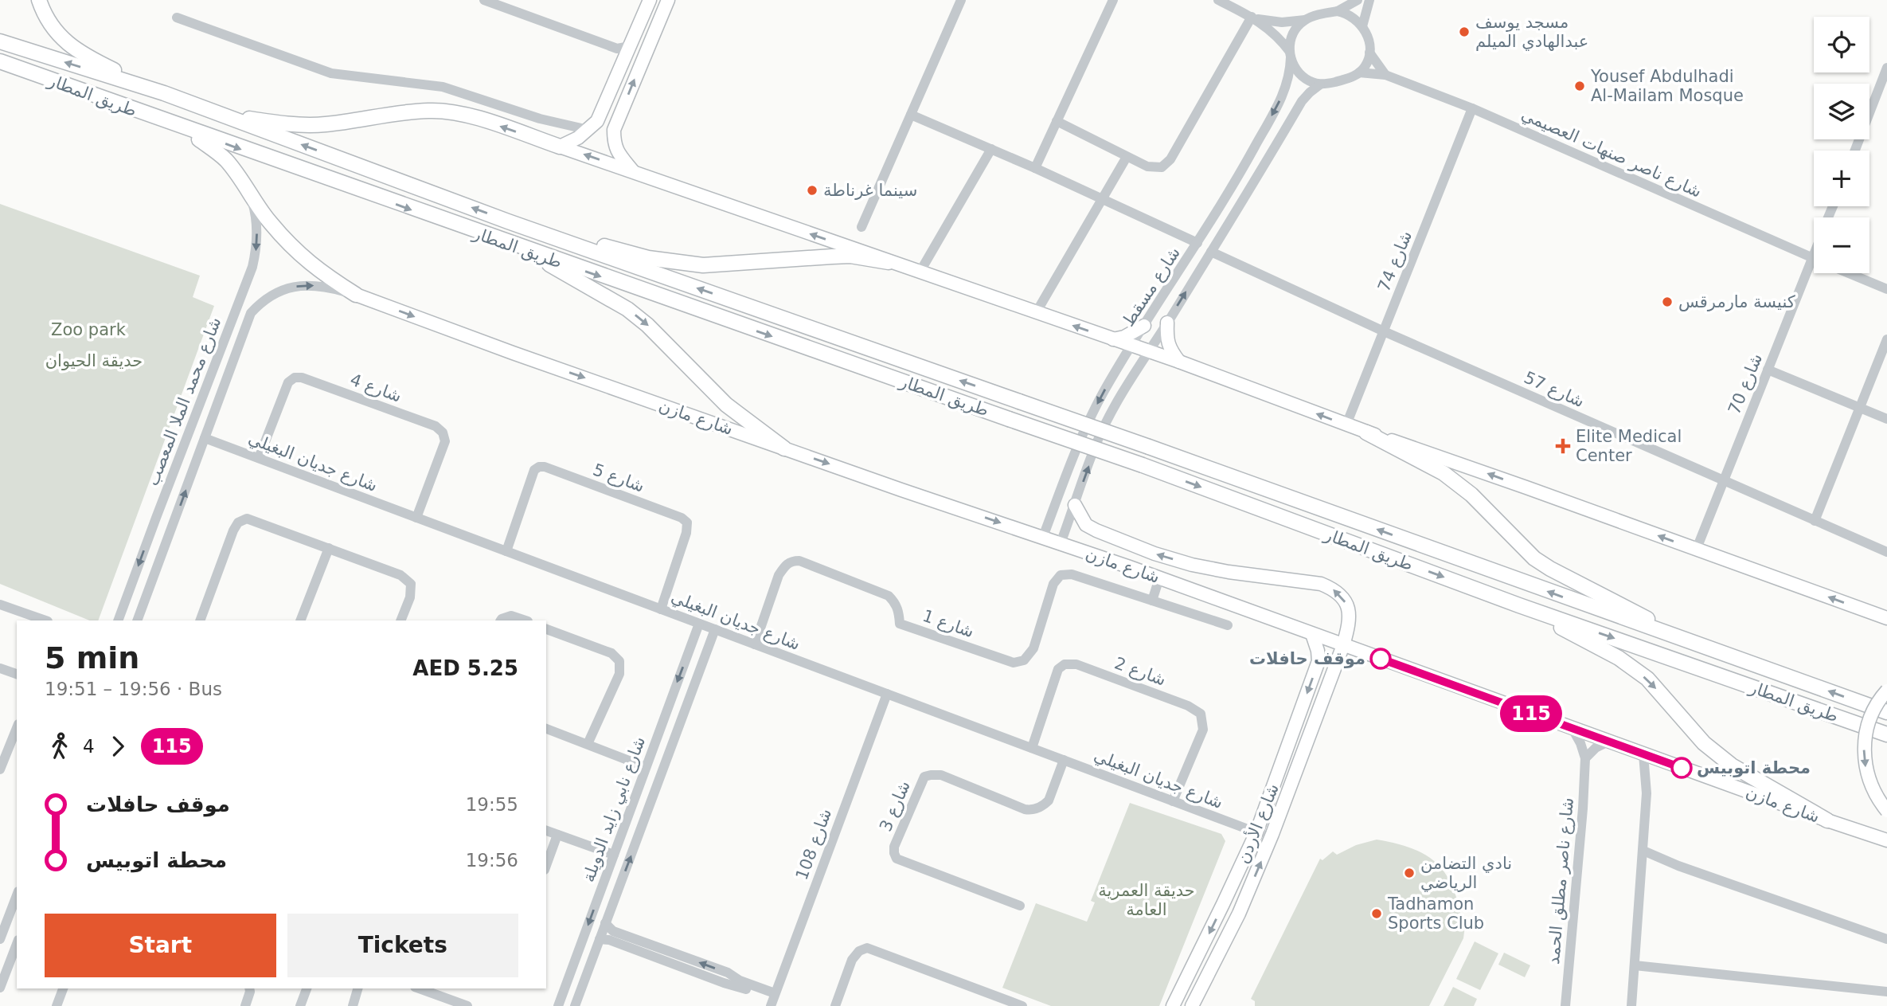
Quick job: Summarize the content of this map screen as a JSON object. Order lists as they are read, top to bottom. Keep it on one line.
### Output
{"streets":{"highway":["طريق المطار"],"main road":["شارع مازن","شارع الأردن"],"street":["شارع ناصر صنهات العصيمي","شارع 74","شارع مسقط","شارع 70","شارع 4","شارع 57","شارع محمد الملا المعصب","شارع جديان البغيلي","شارع 5","شارع 1","شارع 2","شارع 3","شارع نابي زايد الدويلة","شارع 108","شارع ناصر مطلق الحمد"]},"crossings":[["شارع ناصر صنهات العصيمي","شارع 74"],["شارع ناصر صنهات العصيمي","شارع مسقط"],["شارع ناصر صنهات العصيمي","شارع 70"],["شارع 74","شارع 57"],["شارع مسقط","شارع 57"],["شارع مسقط","شارع مازن"],["شارع مسقط","شارع الأردن"],["شارع 70","شارع 57"],["شارع 4","شارع جديان البغيلي"],["شارع محمد الملا المعصب","شارع مازن"],["شارع محمد الملا المعصب","شارع جديان البغيلي"],["شارع مازن","شارع الأردن"],["شارع مازن","شارع ناصر مطلق الحمد"],["شارع جديان البغيلي","شارع 5"],["شارع جديان البغيلي","شارع 1"],["شارع جديان البغيلي","شارع 2"],["شارع جديان البغيلي","شارع 3"],["شارع جديان البغيلي","شارع نابي زايد الدويلة"],["شارع جديان البغيلي","شارع الأردن"],["شارع جديان البغيلي","شارع 108"]],"one_way":["شارع مازن"],"parks":["Zoo park","حديقة الحيوان","حديقة العمرية العامة"],"places":{"other":["مسجد يوسف عبدالهادي الميلم","Yousef Abdulhadi Al-Mailam Mosque","سينما غرناطة","كنيسة مارمرقس","موقف حافلات","محطة اتوبيس","نادي التضامن الرياضي","Tadhamon Sports Club"],"health":["Elite Medical Center"]},"lines":["bus line 115"],"page":{"on_map":"115","map_buttons":["+","−"],"heading":["5 min","19:51 – 19:56 · Bus","AED 5.25"],"legs":["4","115"],"list":[{"name":"موقف حافلات","value":"19:55"},{"name":"محطة اتوبيس","value":"19:56"}],"buttons":["Start","Tickets"]}}
